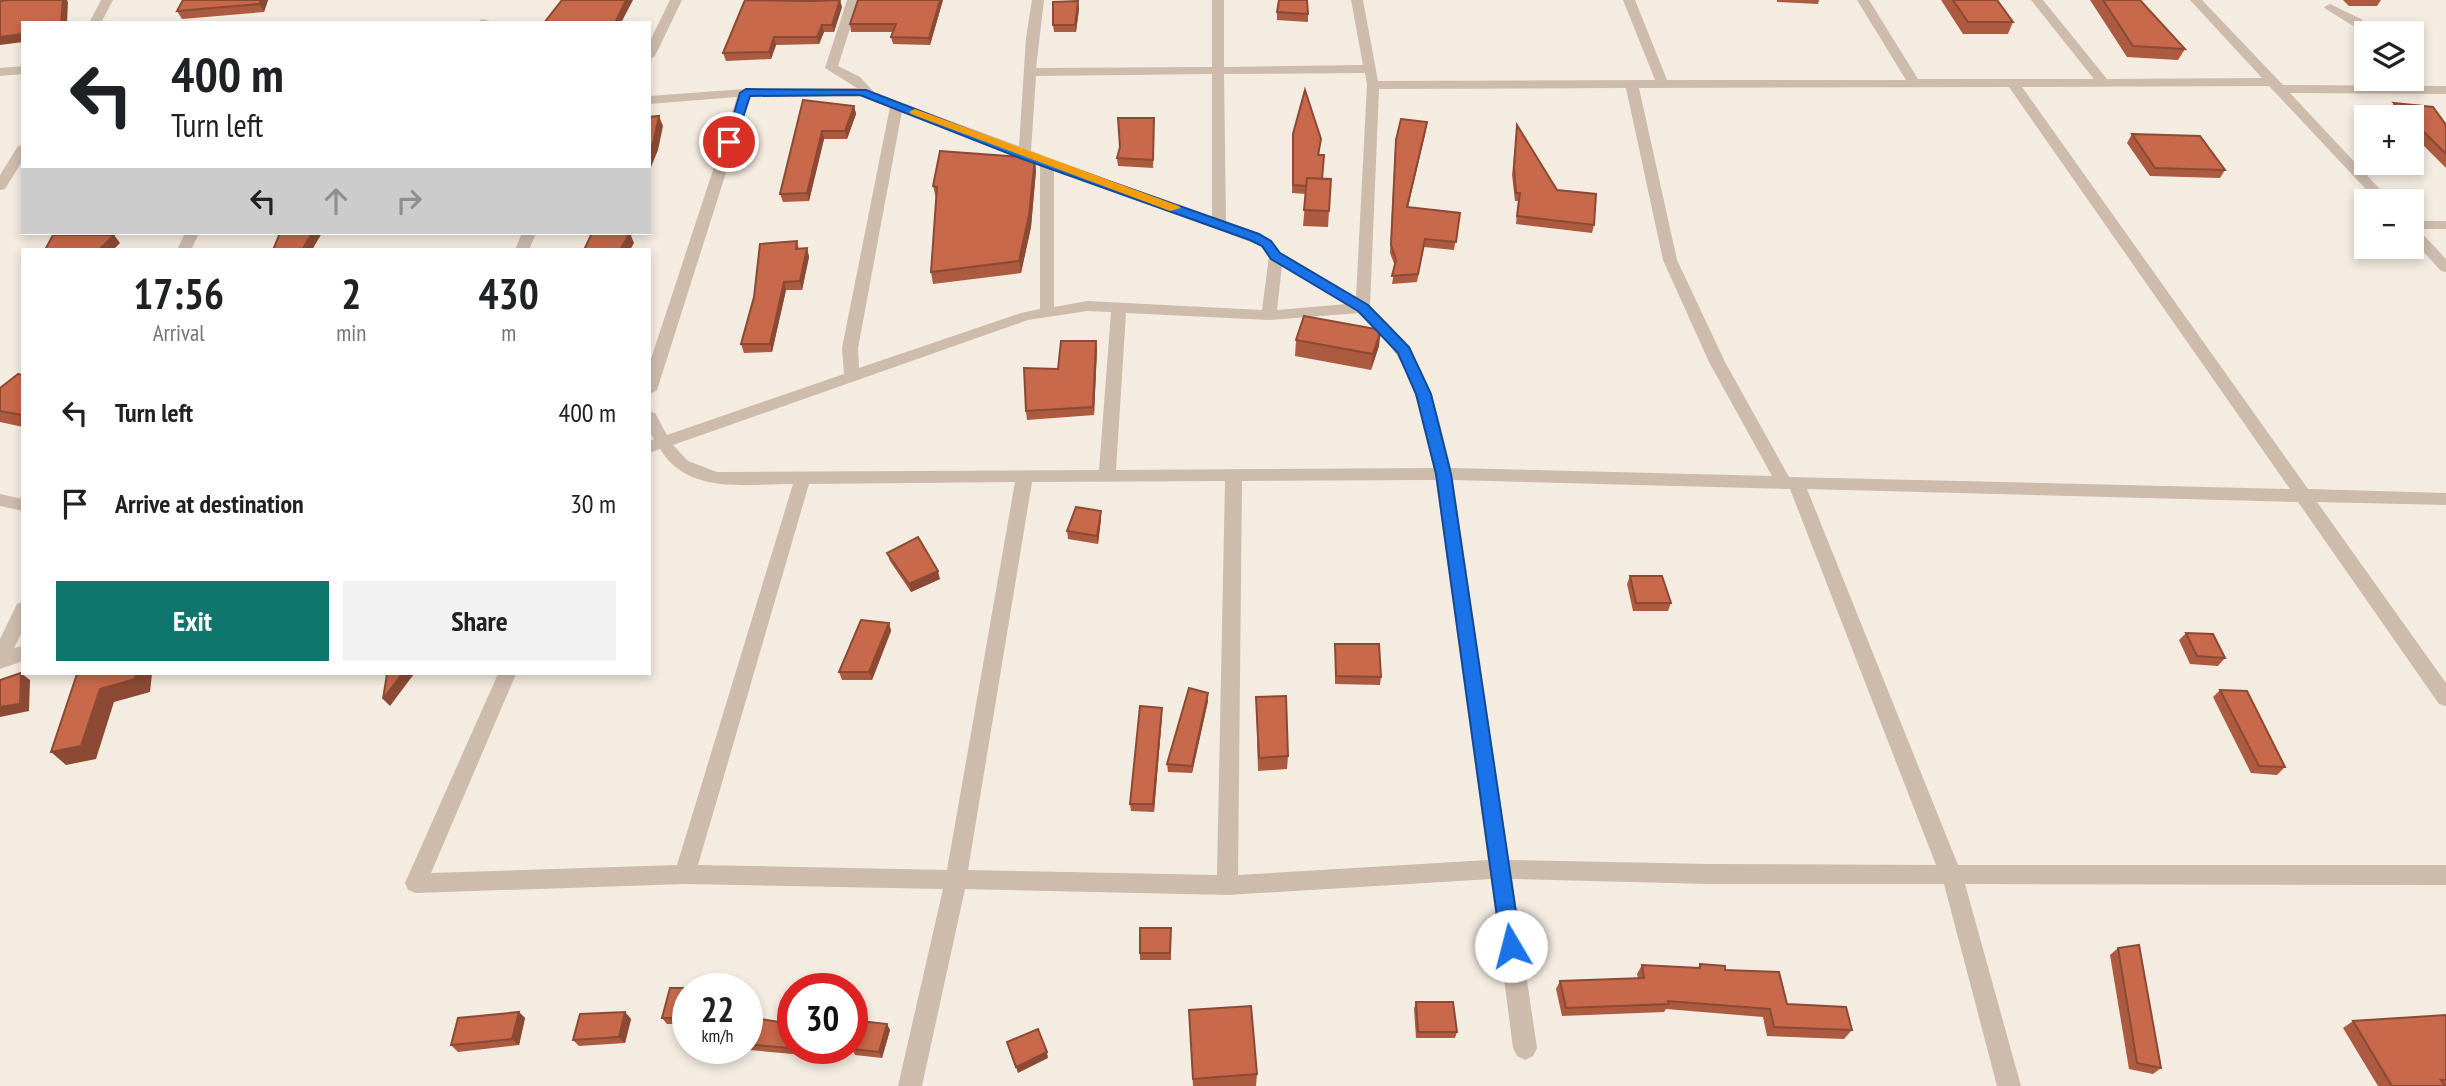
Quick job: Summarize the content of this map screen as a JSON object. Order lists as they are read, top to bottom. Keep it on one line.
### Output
{"page":{"map_buttons":["+","−"],"turn":["400 m","Turn left"],"eta":["17:56","Arrival","2","min","430","m"],"list":[{"name":"Turn left","value":"400 m"},{"name":"Arrive at destination","value":"30 m"}],"buttons":["Exit","Share"],"speed":"22 km/h","limit":"30"}}
